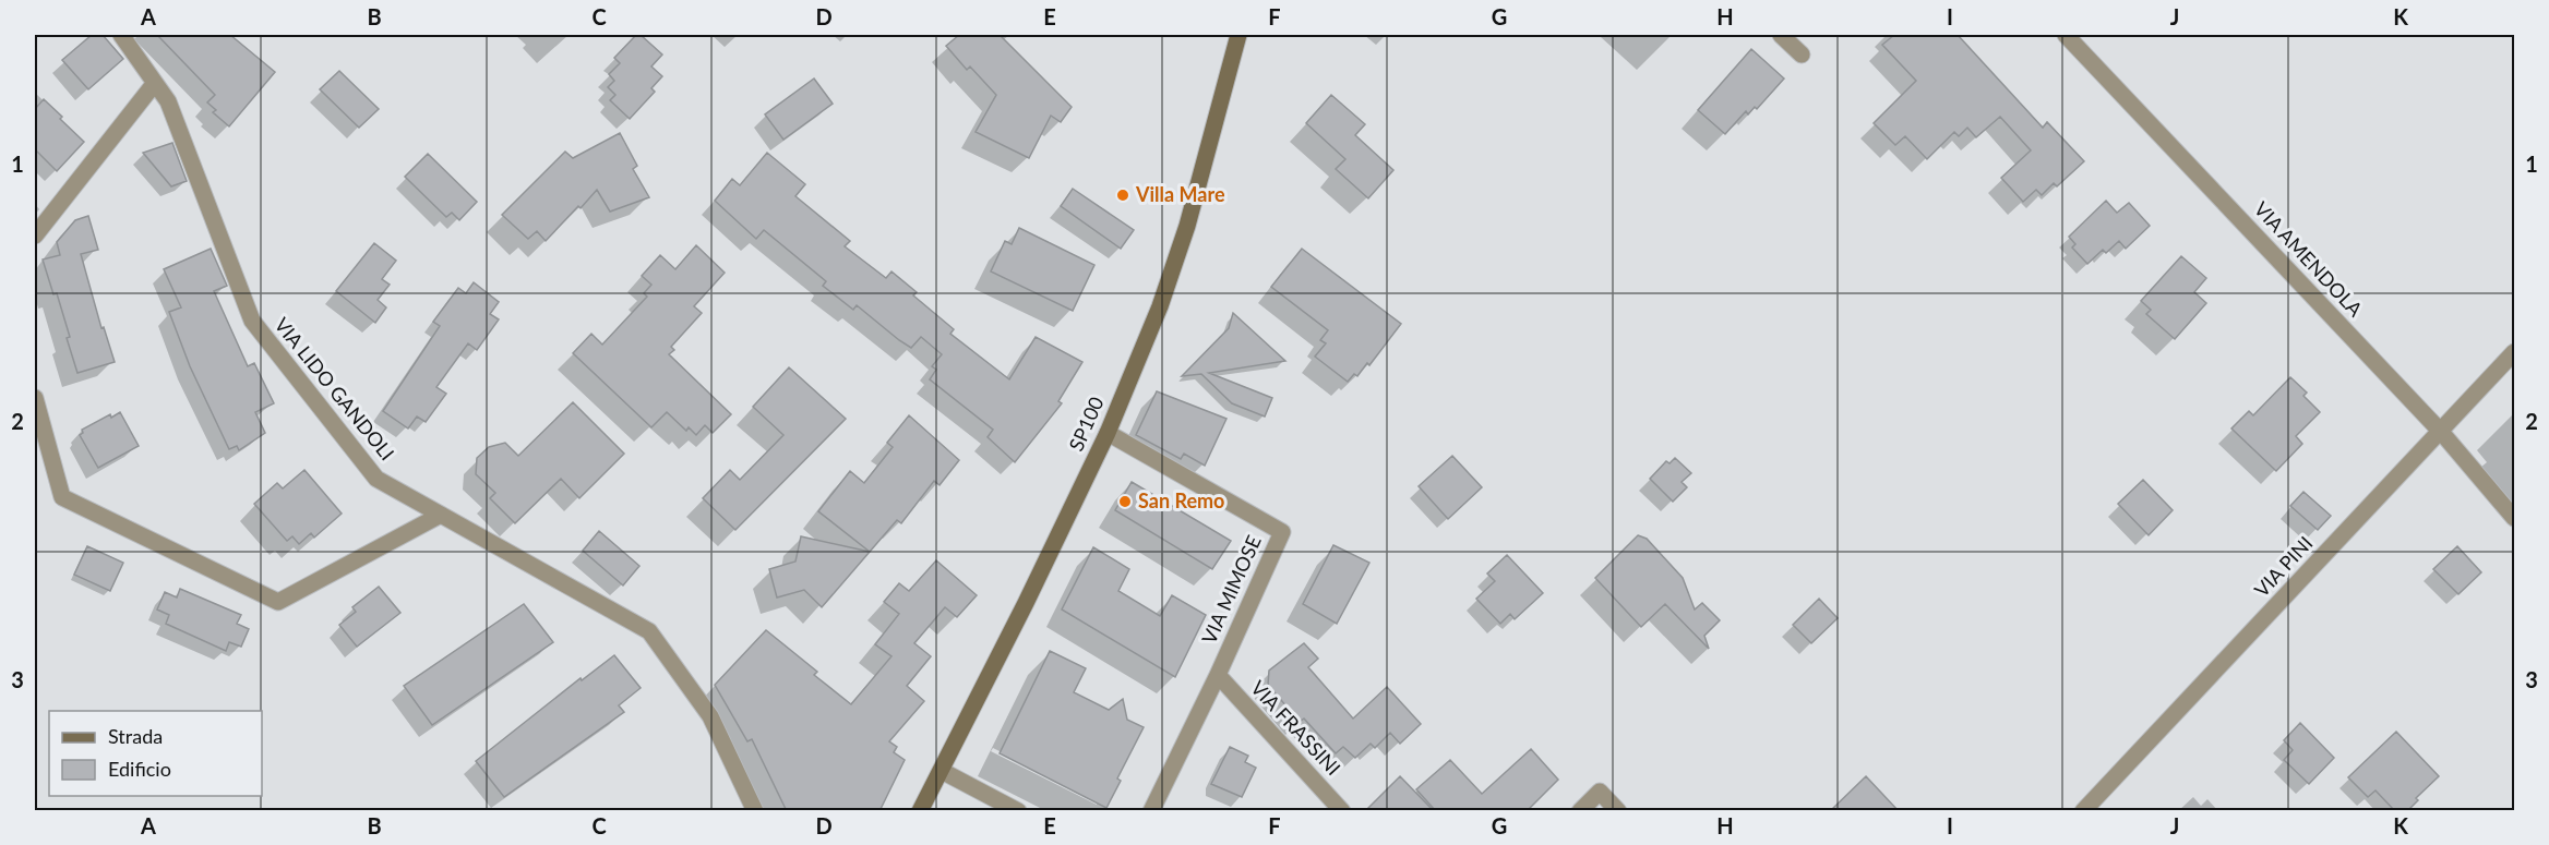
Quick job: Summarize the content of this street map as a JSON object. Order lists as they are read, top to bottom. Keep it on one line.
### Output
{"streets":{"main road":["SP100"],"street":["VIA AMENDOLA","VIA LIDO GANDOLI","VIA PINI","VIA MIMOSE","VIA FRASSINI"]},"crossings":[["VIA AMENDOLA","VIA PINI"],["SP100","VIA MIMOSE"],["VIA MIMOSE","VIA FRASSINI"]],"places":["Villa Mare","San Remo"],"legend":["Strada","Edificio"],"grid":{"columns":["A","B","C","D","E","F","G","H","I","J","K"],"rows":["1","2","3"]}}
